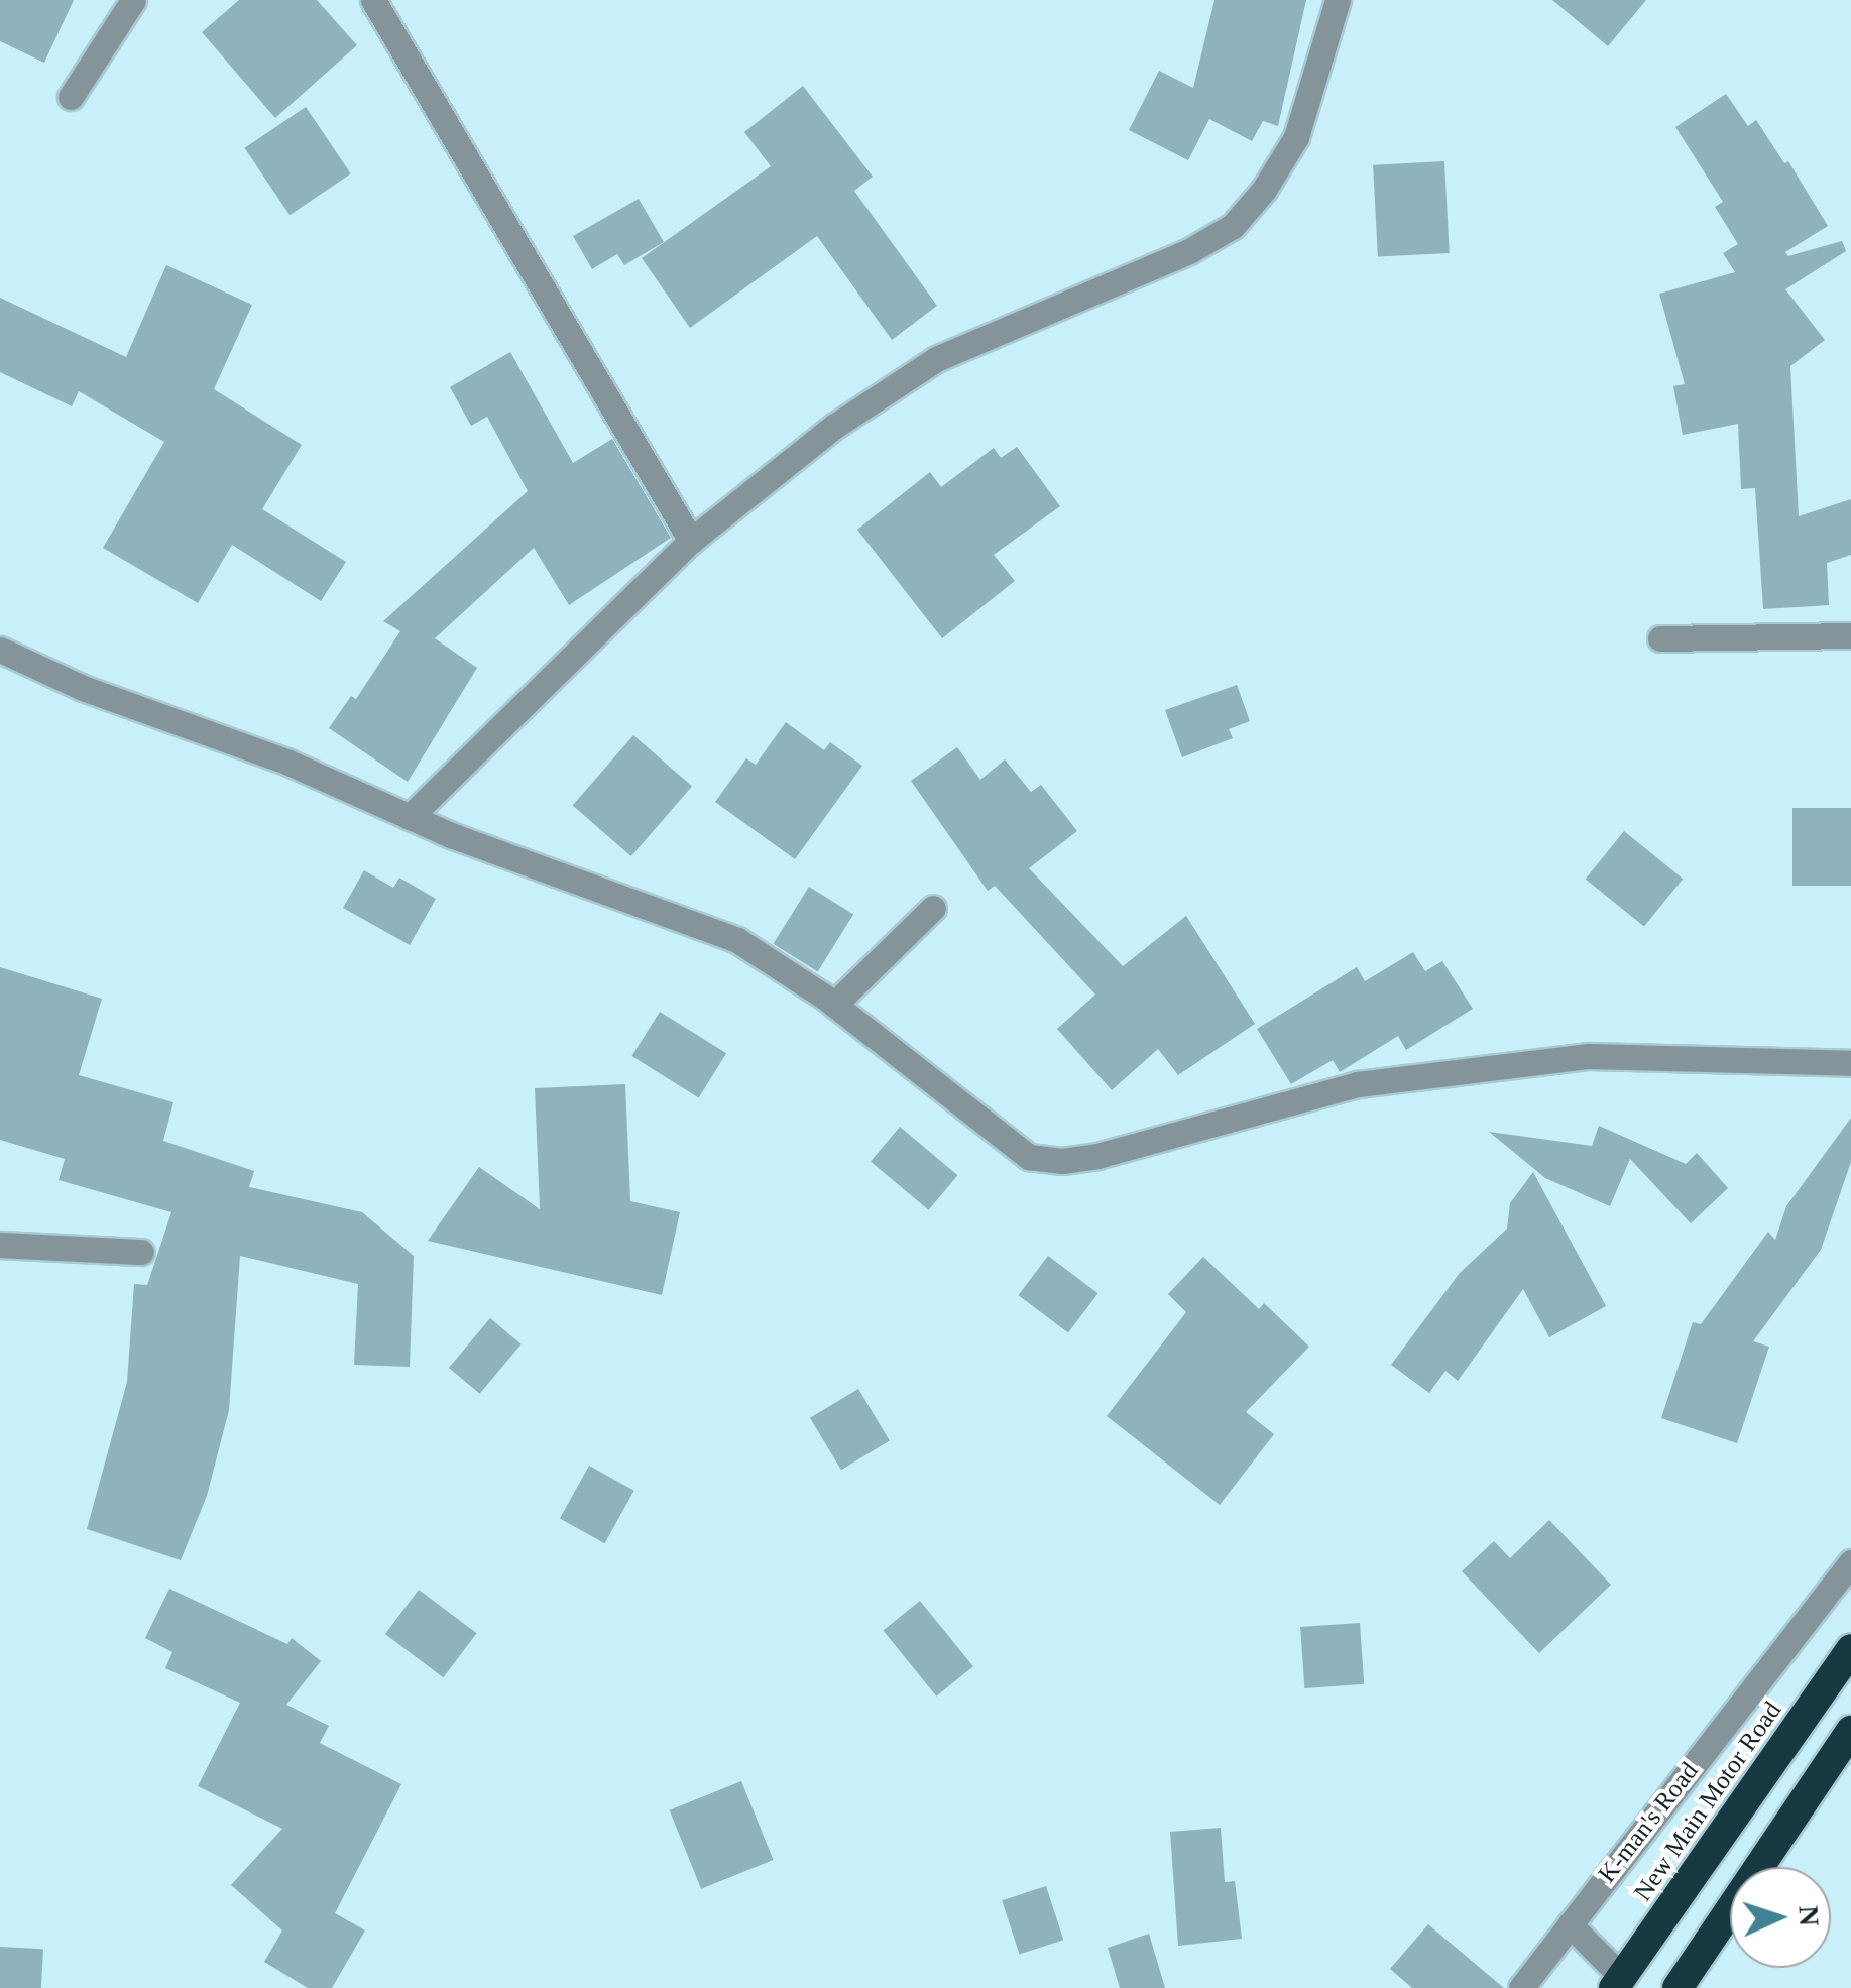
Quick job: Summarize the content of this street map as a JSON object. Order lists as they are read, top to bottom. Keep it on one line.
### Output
{"streets":{"highway":["New Main Motor Road"],"street":["K-man's Road"]},"north":"right"}
